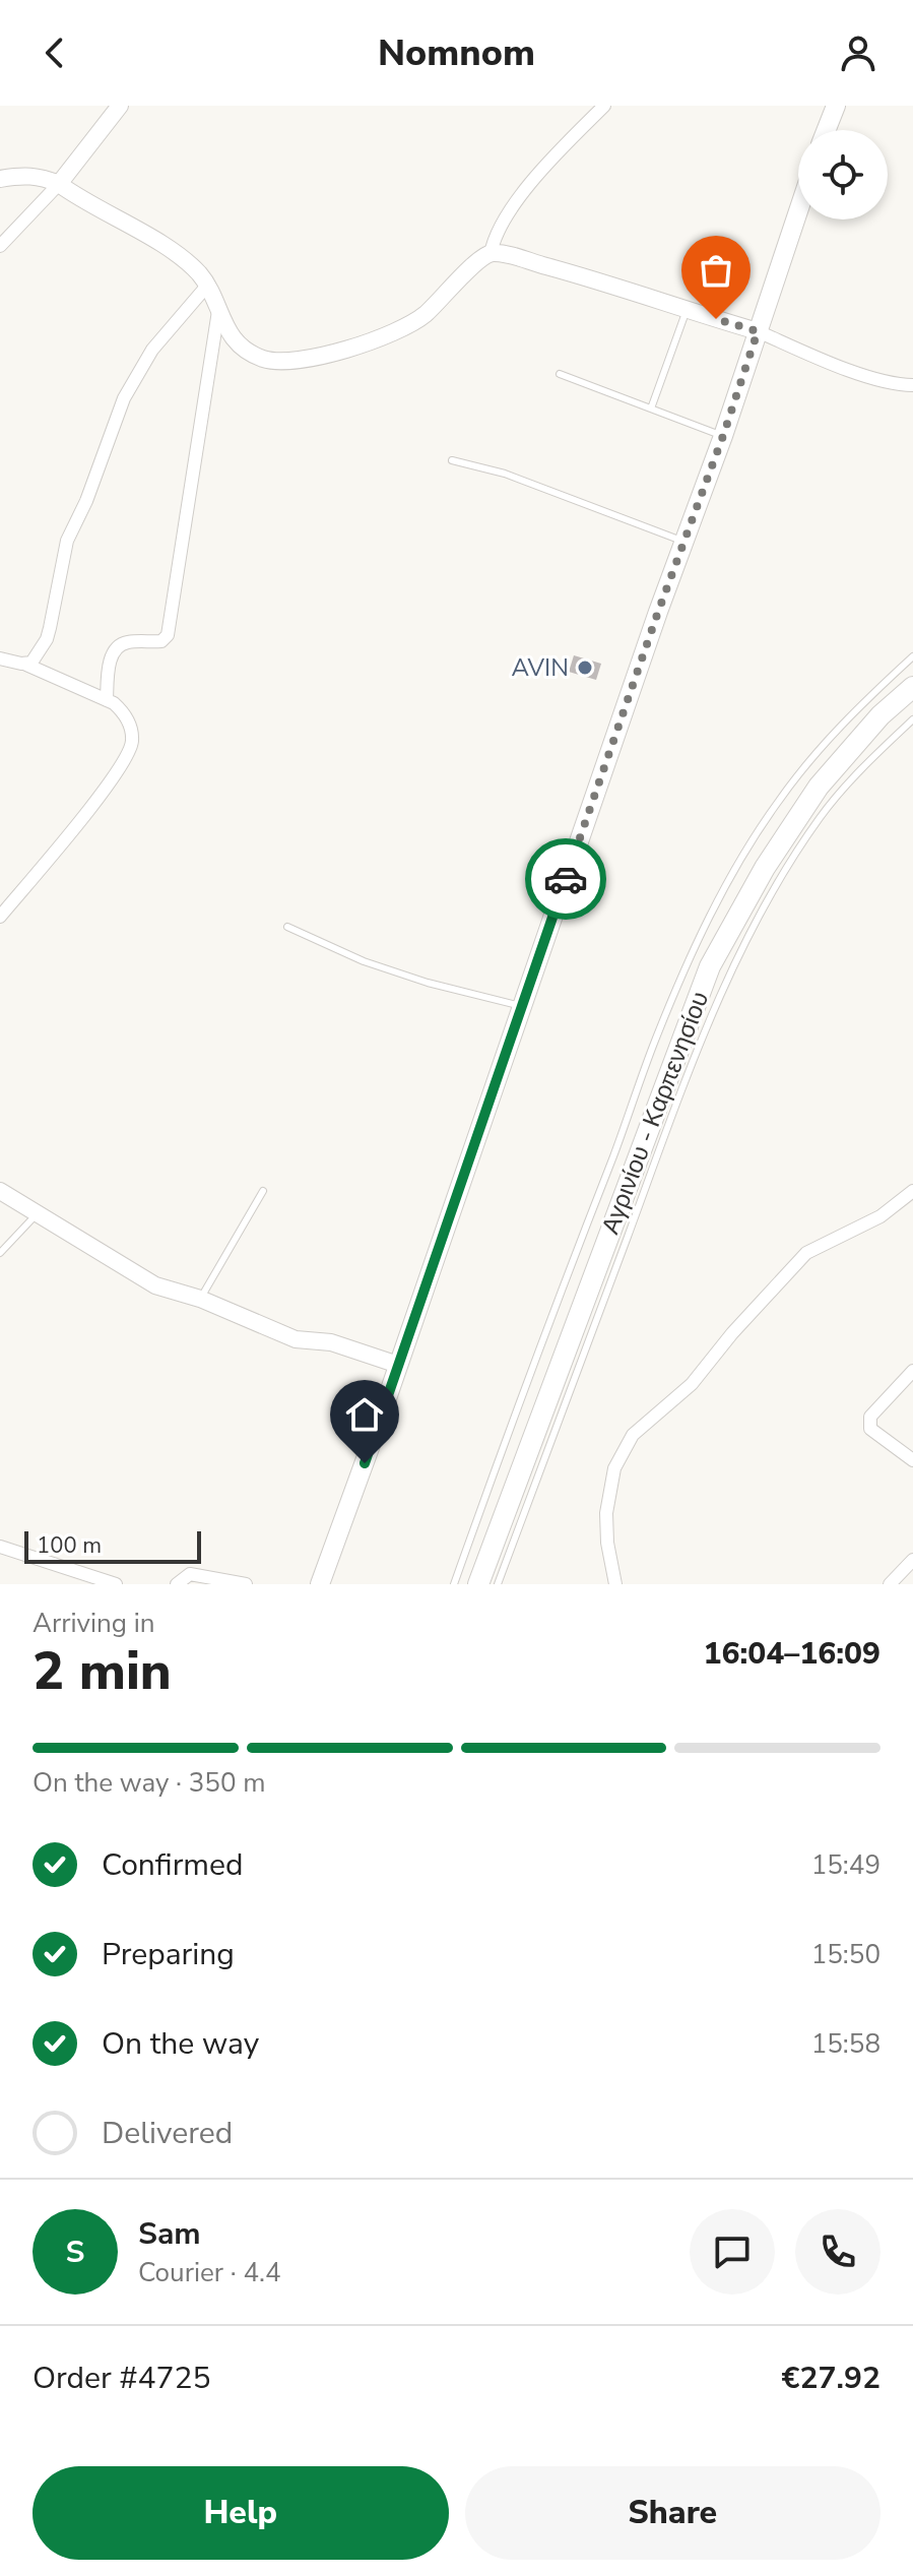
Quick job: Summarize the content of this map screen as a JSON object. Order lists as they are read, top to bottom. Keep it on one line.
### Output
{"streets":{"main road":["Αγρινίου - Καρπενησίου"]},"places":["AVIN"],"scale_bar":"100 m","page":{"header":"Nomnom","scale":"100 m","heading":["2 min","Arriving in","16:04–16:09"],"panel":["Sam","Courier · 4.4","Order #4725","€27.92"],"bar":"On the way · 350 m","list":[["Confirmed","15:49"],["Preparing","15:50"],["On the way","15:58"],"Delivered"],"round":"S","buttons":["Help","Share"]}}
